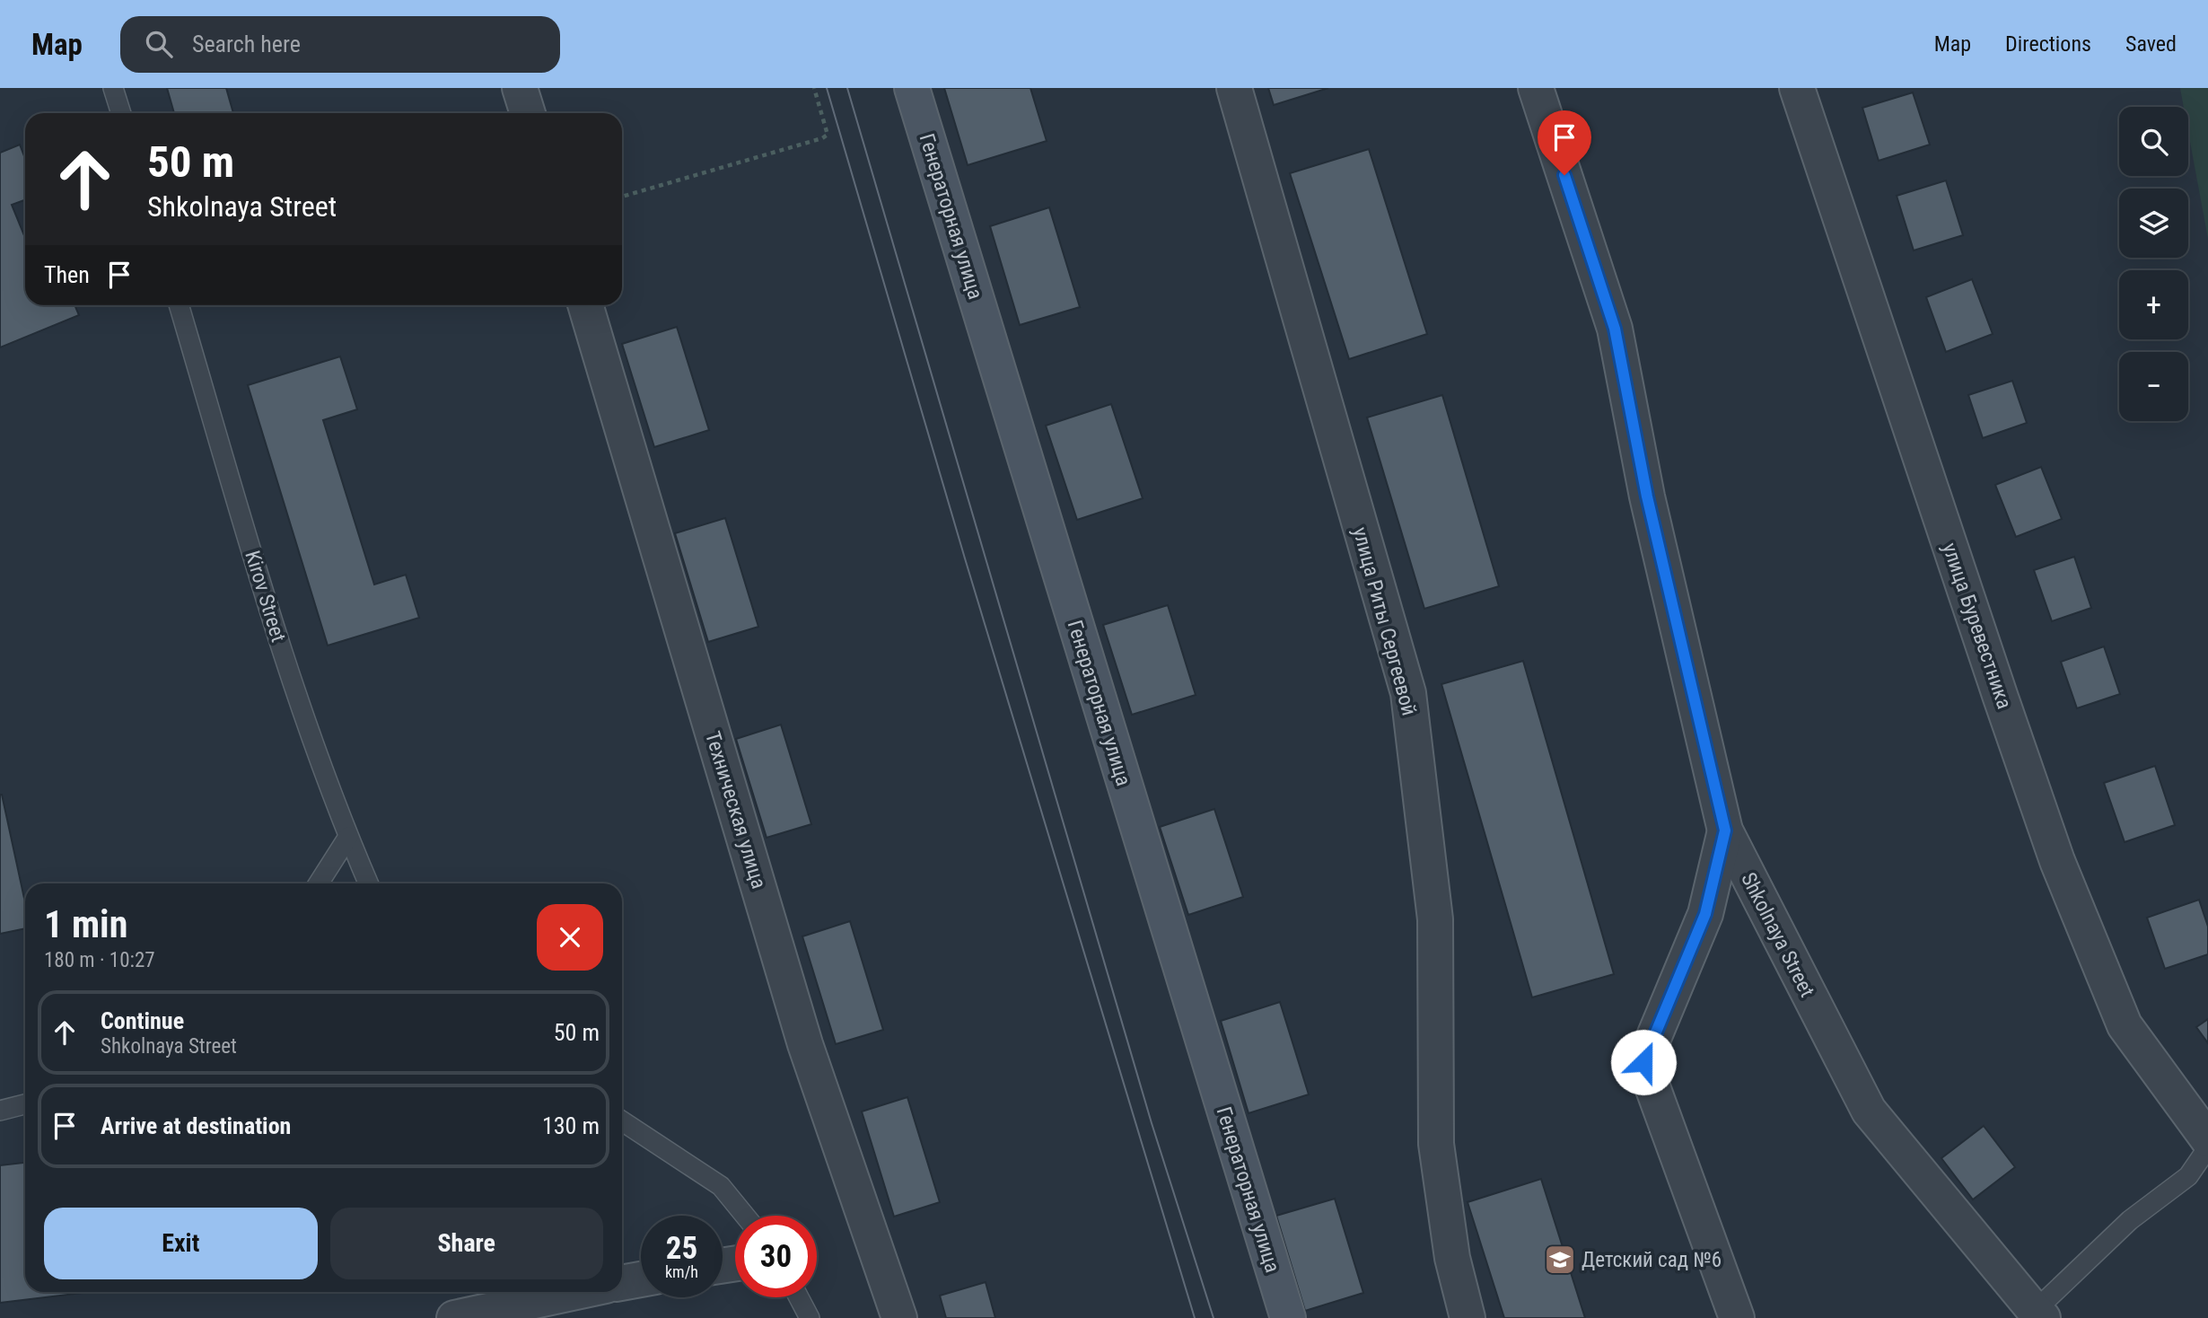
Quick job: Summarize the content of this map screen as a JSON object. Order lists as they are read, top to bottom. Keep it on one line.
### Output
{"streets":{"main road":["Генераторная улица"],"street":["улица Риты Сергеевой","улица Буревестника","Техническая улица","Shkolnaya Street"],"lane":["Kirov Street"]},"places":{"school or university":["Детский сад №6"]},"page":{"header":"Map","search":"Search here","nav":["Map","Directions","Saved"],"map_buttons":["+","−"],"turn":["50 m","Shkolnaya Street"],"then":"Then","heading":["1 min","180 m · 10:27"],"list":[{"name":"Continue","note":"Shkolnaya Street","value":"50 m"},{"name":"Arrive at destination","value":"130 m"}],"buttons":["Exit","Share"],"speed":"25 km/h","limit":"30"}}
